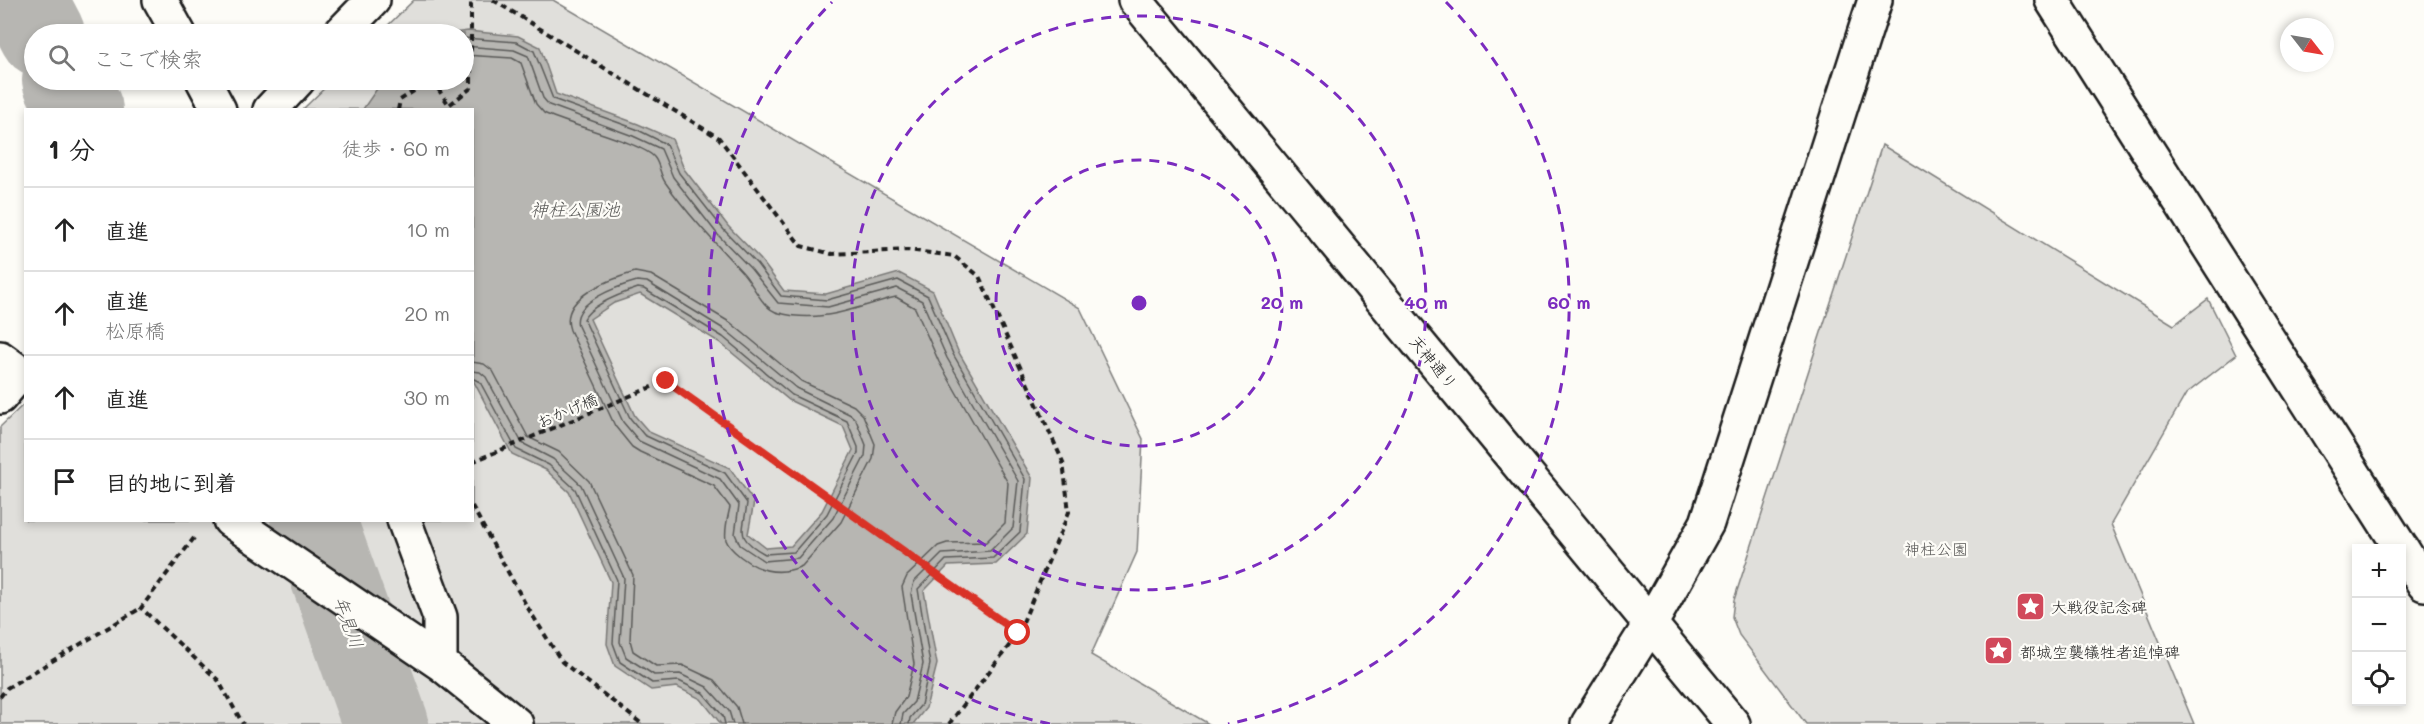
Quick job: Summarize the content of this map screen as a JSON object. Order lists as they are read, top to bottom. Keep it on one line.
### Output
{"streets":{"street":["天神通り"],"path":["おかげ橋"]},"water":["神柱公園池","年見川"],"parks":["神柱公園"],"places":{"place":["大戦役記念碑","都城空襲犠牲者追悼碑"]},"north":"bottom right","page":{"search":"ここで検索","heading":["1 分","徒歩 · 60 m"],"list":[["直進","10 m"],["直進","松原橋","20 m"],["直進","30 m"],"目的地に到着"],"map_buttons":["+","−"]},"rings":["20 m","40 m","60 m"]}
